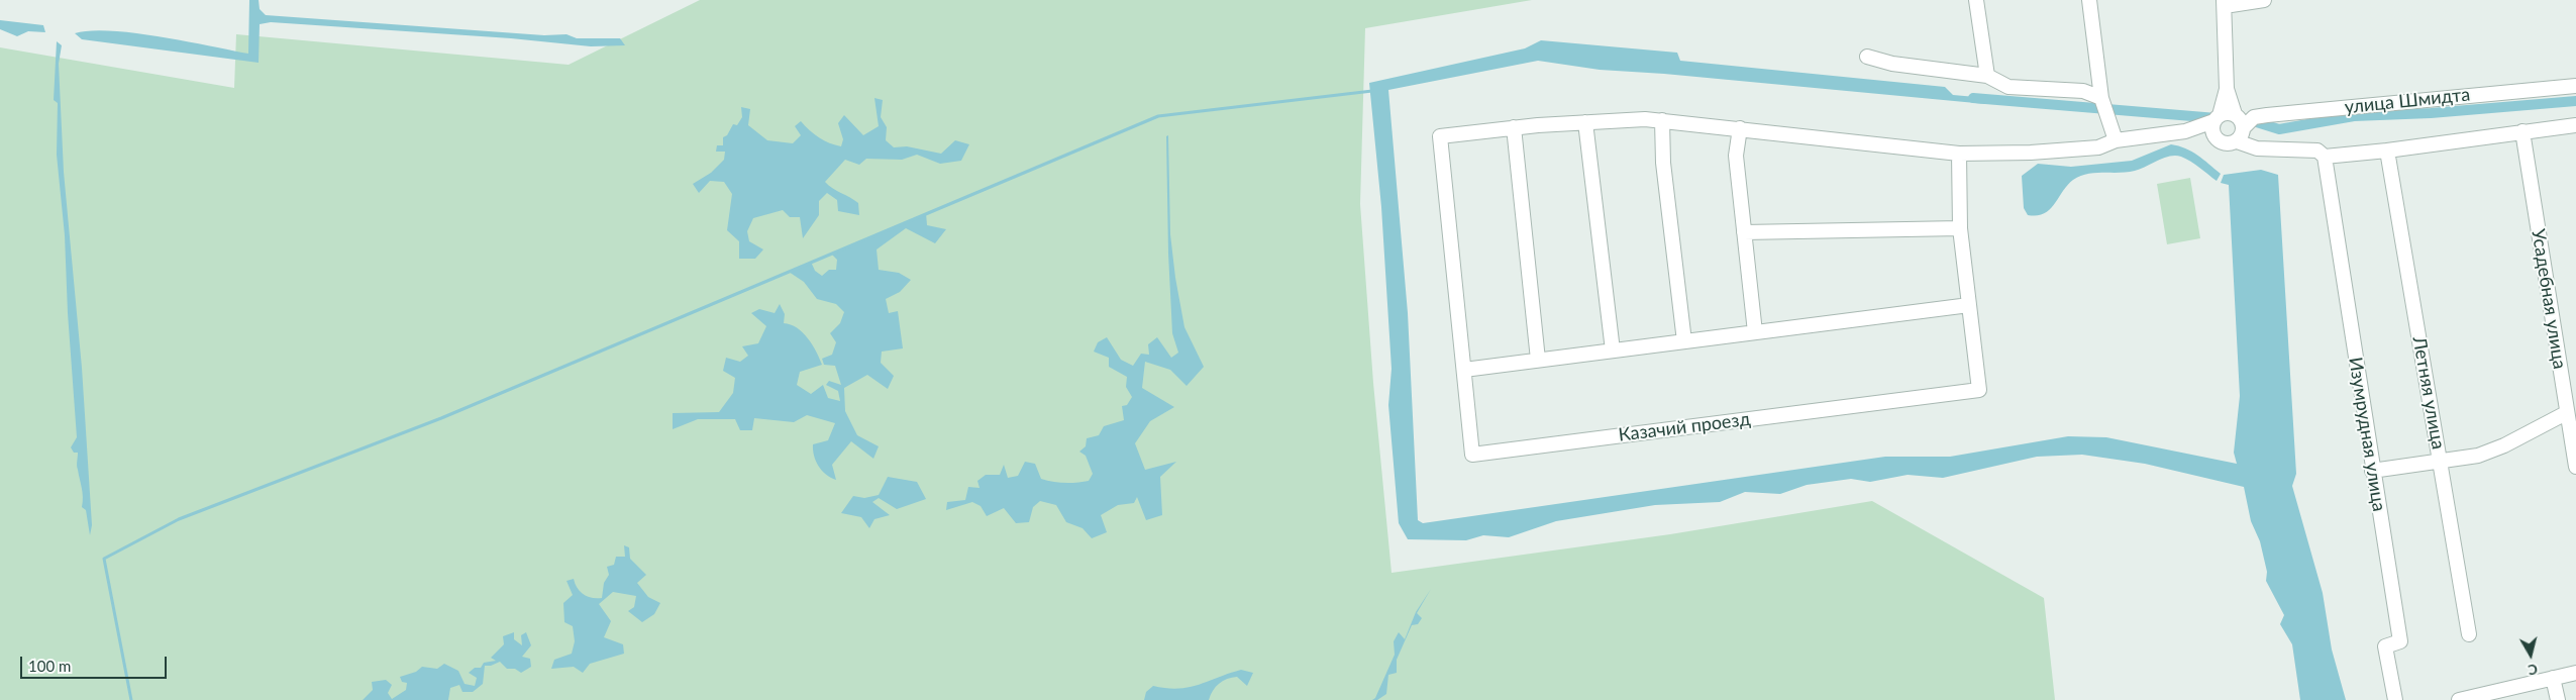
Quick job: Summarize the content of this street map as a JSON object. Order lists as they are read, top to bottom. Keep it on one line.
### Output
{"streets":{"street":["улица Шмидта","Усадебная улица","Летняя улица","Казачий проезд","Изумрудная улица"]},"scale_bar":"100 m","north":"bottom"}
